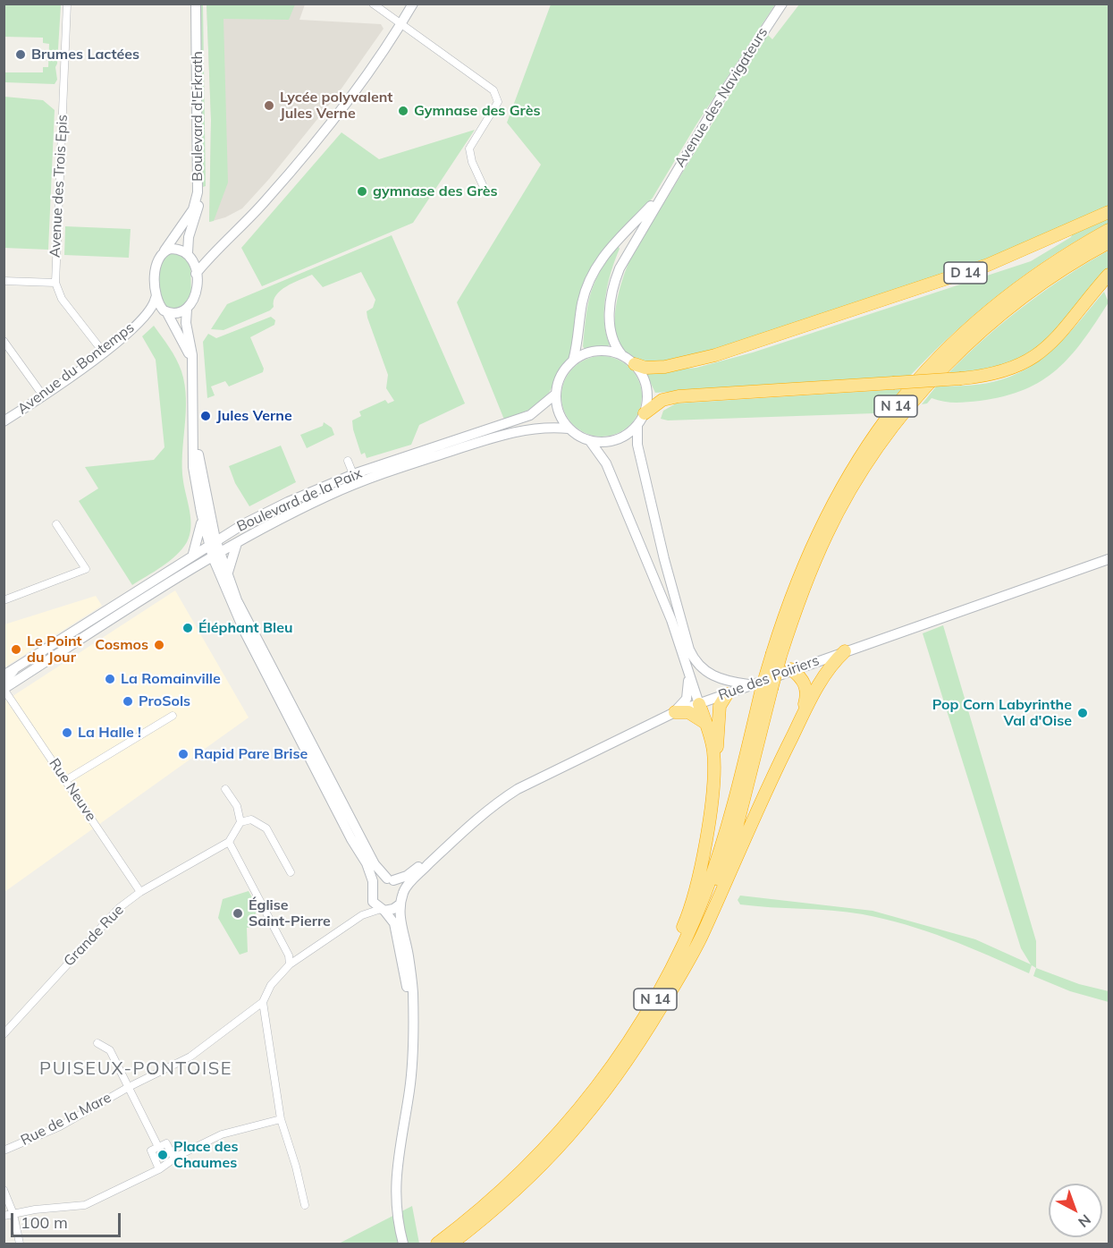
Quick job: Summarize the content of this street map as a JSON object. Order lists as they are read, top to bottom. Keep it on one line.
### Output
{"streets":{"highway":["D 14","N 14"],"main road":["Avenue des Navigateurs","Boulevard d'Erkrath","Avenue du Bontemps","Boulevard de la Paix","Rue des Poiriers"],"street":["Avenue des Trois Epis","Rue Neuve","Grande Rue","Rue de la Mare"]},"crossings":[["Avenue des Navigateurs","D 14"],["Avenue des Navigateurs","Boulevard de la Paix"],["Boulevard d'Erkrath","Avenue du Bontemps"],["Avenue des Trois Epis","Avenue du Bontemps"],["D 14","Boulevard de la Paix"],["Boulevard de la Paix","Rue Neuve"],["Rue Neuve","Grande Rue"]],"districts":["PUISEUX-PONTOISE"],"places":["Brumes Lactées","Lycée polyvalent Jules Verne","Gymnase des Grès","gymnase des Grès","Jules Verne","Éléphant Bleu","Cosmos","Le Point du Jour","La Romainville","ProSols","Pop Corn Labyrinthe Val d'Oise","La Halle !","Rapid Pare Brise","Église Saint-Pierre","Place des Chaumes"],"scale_bar":"100 m","north":"bottom right"}
